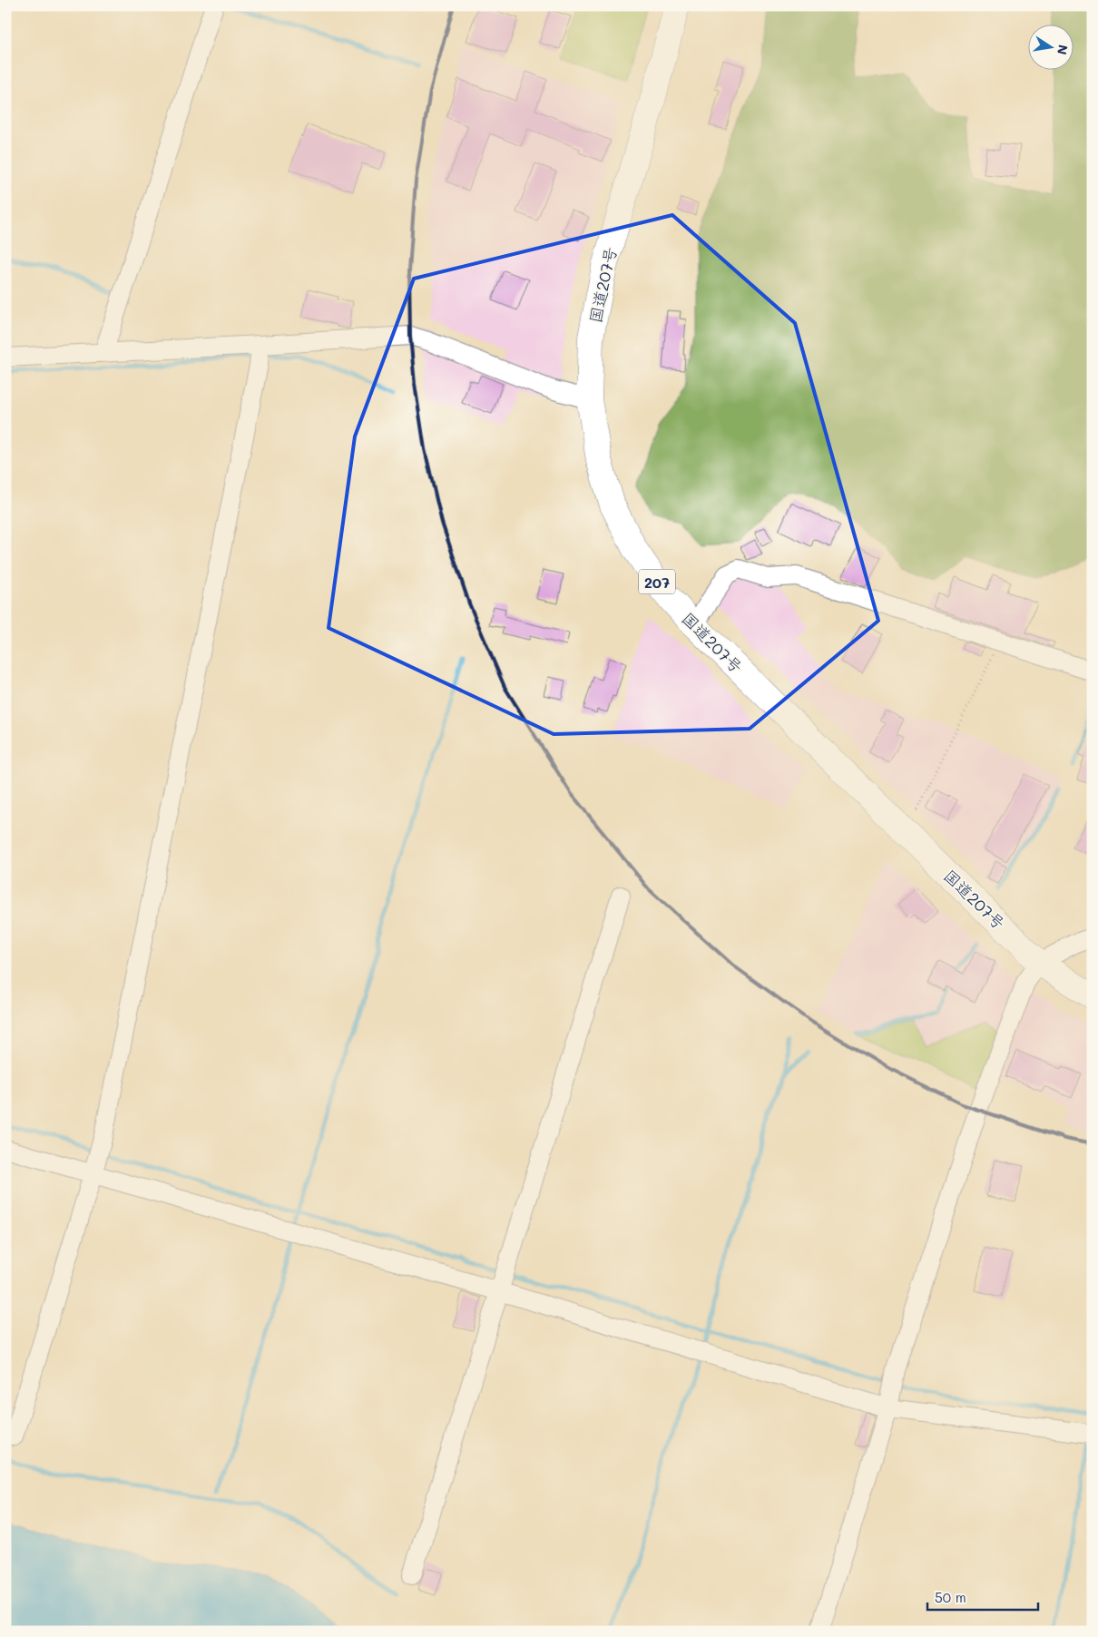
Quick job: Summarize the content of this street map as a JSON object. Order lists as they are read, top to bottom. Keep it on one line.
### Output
{"streets":{"highway":["国道207号","207"]},"scale_bar":"50 m","north":"right"}
